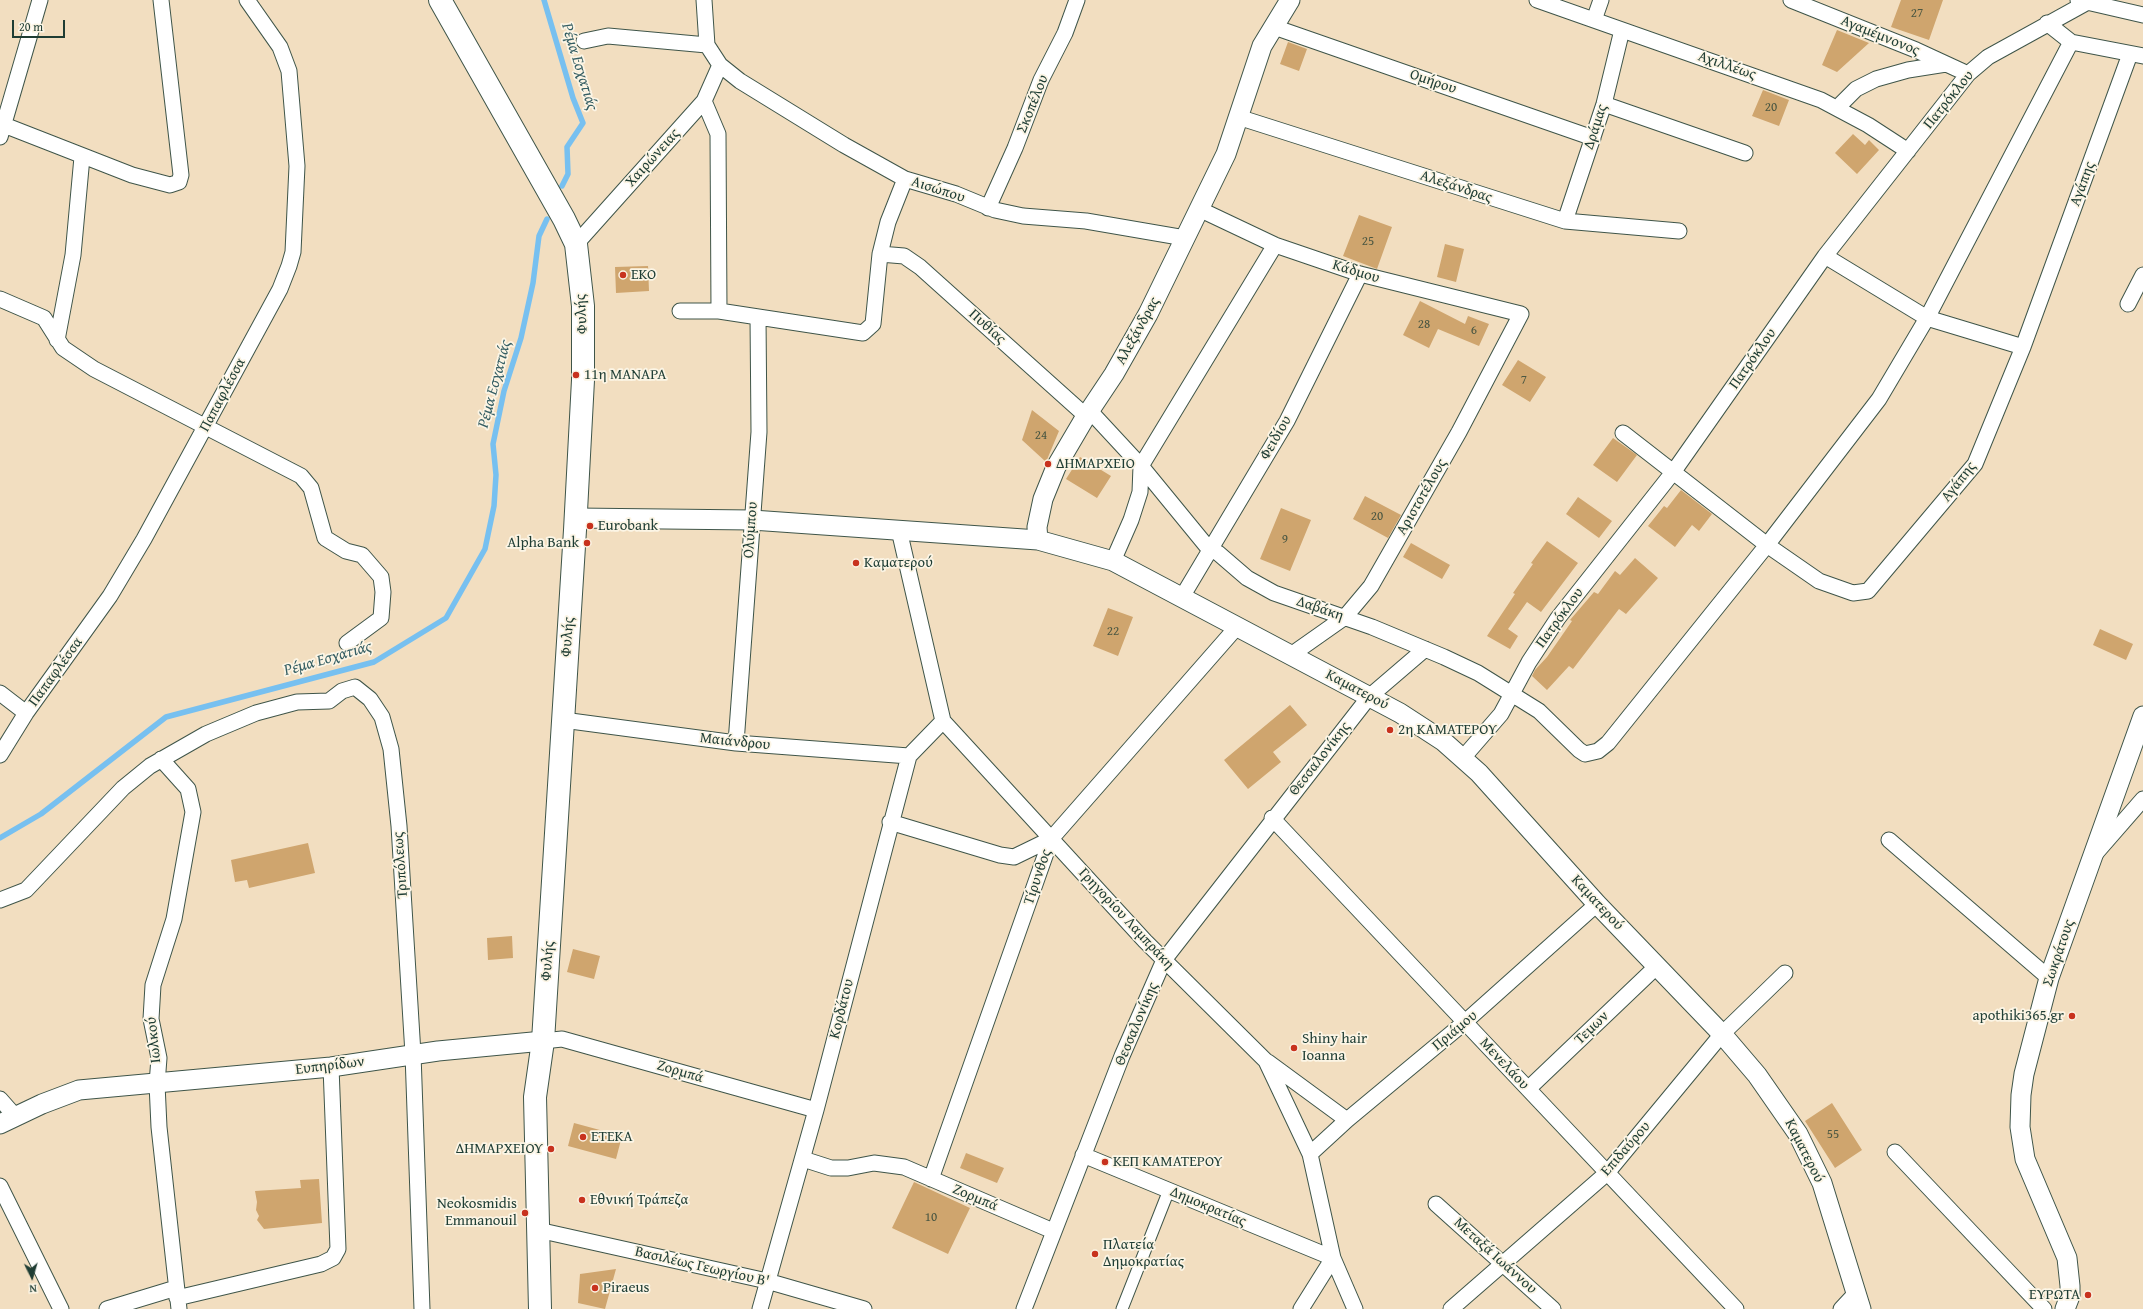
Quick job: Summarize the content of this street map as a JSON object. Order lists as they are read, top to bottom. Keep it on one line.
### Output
{"streets":{"main road":["Φυλής"],"street":["Αγαμέμνονος","Αχιλλέως","Ομήρου","Πατρόκλου","Σκοπέλου","Δράμας","Χαιρώνειας","Αγάπης","Αλεξάνδρας","Αισώπου","Κάδμου","Πυθίας","Παπαφλέσσα","Φειδίου","Αριστοτέλους","Ολύμπου","Δαβάκη","Καματερού","Μαιάνδρου","Θεσσαλονίκης","Τριπόλεως","Τίρυνθος","Γρηγορίου Λαμπράκη","Σωκράτους","Κορδάτου","Τεμων","Πριάμου","Ιωλκού","Μενελάου","Ευπηρίδων","Ζορμπά","Επιδαύρου","Δημοκρατίας","Μεταξά Ιωάννου","Βασιλέως Γεωργίου Β'"]},"crossings":[["Αγαμέμνονος","Πατρόκλου"],["Αχιλλέως","Πατρόκλου"],["Αχιλλέως","Δράμας"],["Ομήρου","Δράμας"],["Ομήρου","Αλεξάνδρας"],["Πατρόκλου","Αγάπης"],["Πατρόκλου","Δαβάκη"],["Πατρόκλου","Καματερού"],["Σκοπέλου","Αισώπου"],["Δράμας","Αλεξάνδρας"],["Χαιρώνειας","Αισώπου"],["Χαιρώνειας","Φυλής"],["Αγάπης","Δαβάκη"],["Αλεξάνδρας","Αισώπου"],["Αλεξάνδρας","Κάδμου"],["Αλεξάνδρας","Πυθίας"],["Αλεξάνδρας","Δαβάκη"],["Αλεξάνδρας","Καματερού"],["Κάδμου","Φειδίου"],["Κάδμου","Αριστοτέλους"],["Φυλής","Καματερού"],["Φυλής","Μαιάνδρου"],["Φυλής","Ευπηρίδων"],["Φυλής","Ζορμπά"],["Φυλής","Βασιλέως Γεωργίου Β'"],["Πυθίας","Δαβάκη"],["Φειδίου","Δαβάκη"],["Φειδίου","Καματερού"],["Αριστοτέλους","Δαβάκη"],["Αριστοτέλους","Καματερού"],["Ολύμπου","Καματερού"],["Ολύμπου","Μαιάνδρου"],["Δαβάκη","Θεσσαλονίκης"],["Καματερού","Θεσσαλονίκης"],["Καματερού","Τίρυνθος"],["Καματερού","Γρηγορίου Λαμπράκη"],["Καματερού","Τεμων"],["Καματερού","Πριάμου"],["Καματερού","Επιδαύρου"],["Μαιάνδρου","Κορδάτου"],["Θεσσαλονίκης","Γρηγορίου Λαμπράκη"],["Θεσσαλονίκης","Μενελάου"],["Θεσσαλονίκης","Ζορμπά"],["Θεσσαλονίκης","Δημοκρατίας"],["Τριπόλεως","Ιωλκού"],["Τριπόλεως","Ευπηρίδων"],["Τίρυνθος","Γρηγορίου Λαμπράκη"],["Τίρυνθος","Ζορμπά"],["Γρηγορίου Λαμπράκη","Κορδάτου"],["Γρηγορίου Λαμπράκη","Πριάμου"],["Γρηγορίου Λαμπράκη","Δημοκρατίας"],["Κορδάτου","Ζορμπά"],["Κορδάτου","Βασιλέως Γεωργίου Β'"],["Τεμων","Μενελάου"],["Πριάμου","Μενελάου"],["Ιωλκού","Ευπηρίδων"],["Μενελάου","Επιδαύρου"],["Ευπηρίδων","Ζορμπά"],["Επιδαύρου","Μεταξά Ιωάννου"]],"water":["Ρέμα Εσχατιάς"],"places":["EKO","11η ΜΑΝΑΡΑ","ΔΗΜΑΡΧΕΙΟ","Eurobank","Alpha Bank","Καματερού","2η ΚΑΜΑΤΕΡΟΥ","apothiki365.gr","Shiny hair Ioanna","ΕΤΕΚΑ","ΔΗΜΑΡΧΕΙΟΥ","ΚΕΠ ΚΑΜΑΤΕΡΟΥ","Εθνική Τράπεζα","Neokosmidis Emmanouil","Πλατεία Δημοκρατίας","Piraeus","ΕΥΡΩΤΑ"],"house_numbers":["27","20","25","28","6","7","24","20","9","22","55","10"],"scale_bar":"20 m","north":"bottom"}
